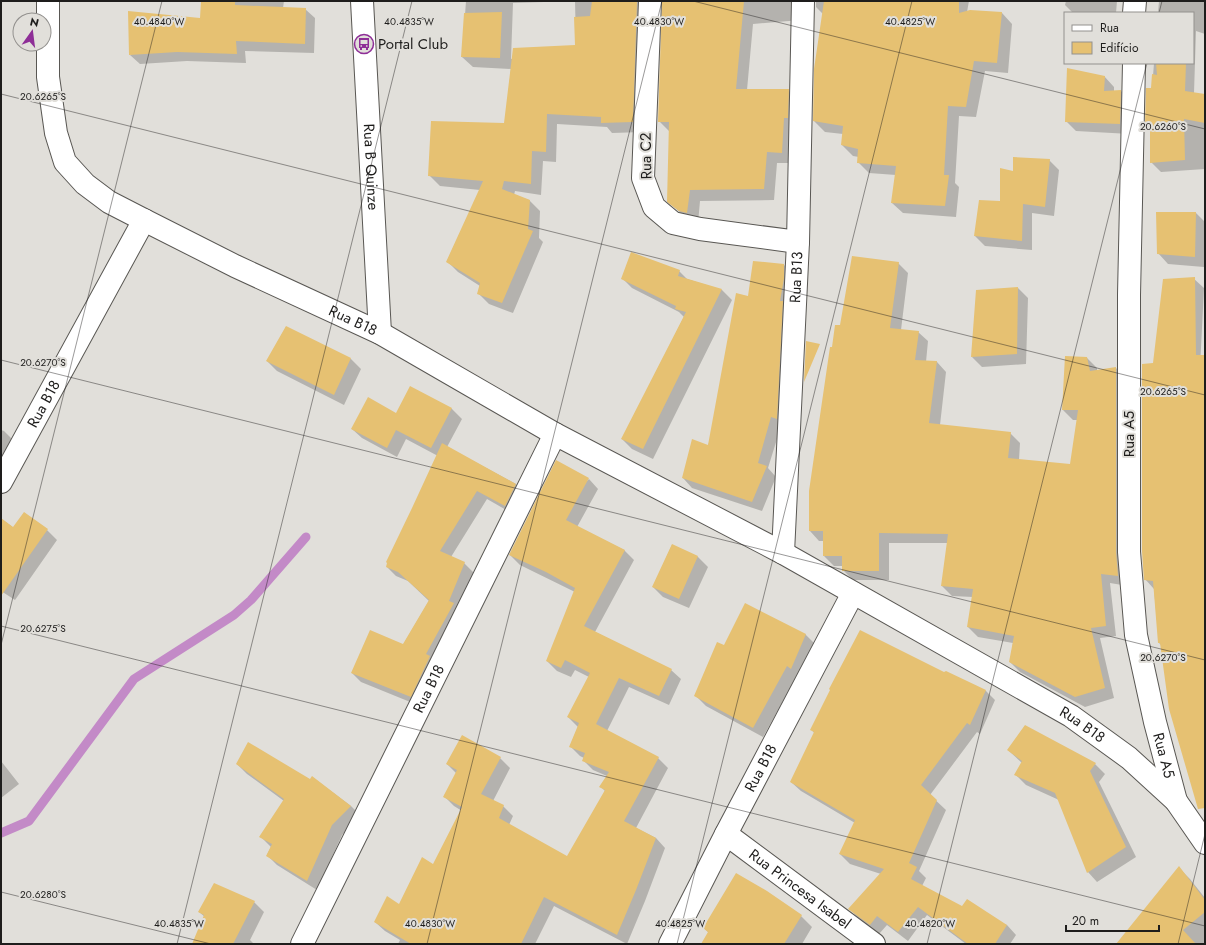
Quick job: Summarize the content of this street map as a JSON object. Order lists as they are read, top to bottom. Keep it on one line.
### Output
{"streets":{"street":["Rua C2","Rua B Quinze","Rua B13","Rua B18","Rua A5","Rua Princesa Isabel"]},"crossings":[["Rua C2","Rua B13"],["Rua B Quinze","Rua B18"],["Rua B13","Rua B18"],["Rua B18","Rua A5"],["Rua B18","Rua Princesa Isabel"]],"places":{"bus stop":["Portal Club"]},"legend":["Rua","Edifício"],"scale_bar":"20 m","north":"top","coordinates":["40.4840°W","40.4835°W","40.4830°W","40.4825°W","20.6265°S","20.6260°S","20.6270°S","20.6275°S","20.6280°S","40.4820°W"]}
